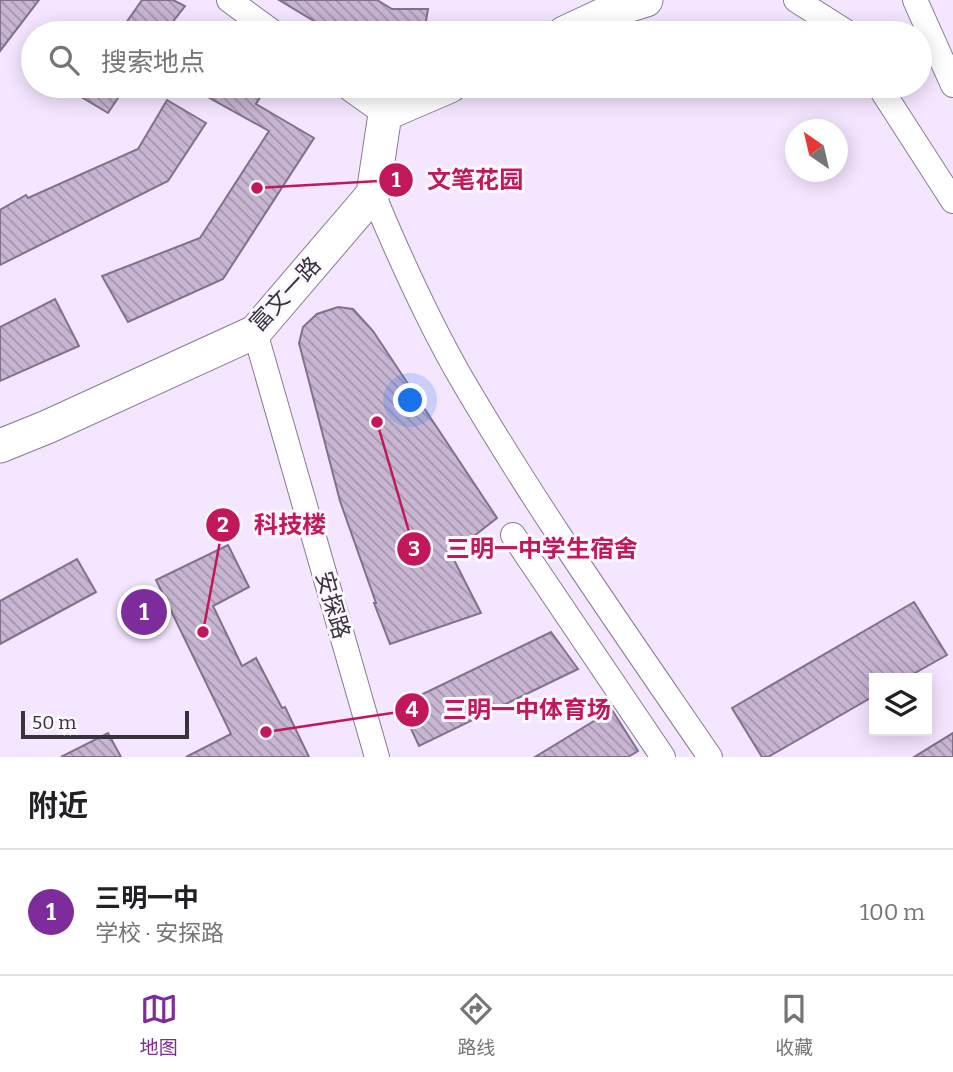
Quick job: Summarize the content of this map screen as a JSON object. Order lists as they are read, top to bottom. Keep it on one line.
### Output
{"streets":{"street":["富文一路","安探路"]},"crossings":[["富文一路","安探路"]],"places":["文笔花园","三明一中学生宿舍","科技楼","三明一中体育场"],"scale_bar":"50 m","north":"top left","page":{"search":"搜索地点","pins":"1","scale":"50 m","heading":"附近","list":[{"mark":"1","name":"三明一中","note":"学校 · 安探路","value":"100 m"}],"nav":["地图","路线","收藏"]}}
